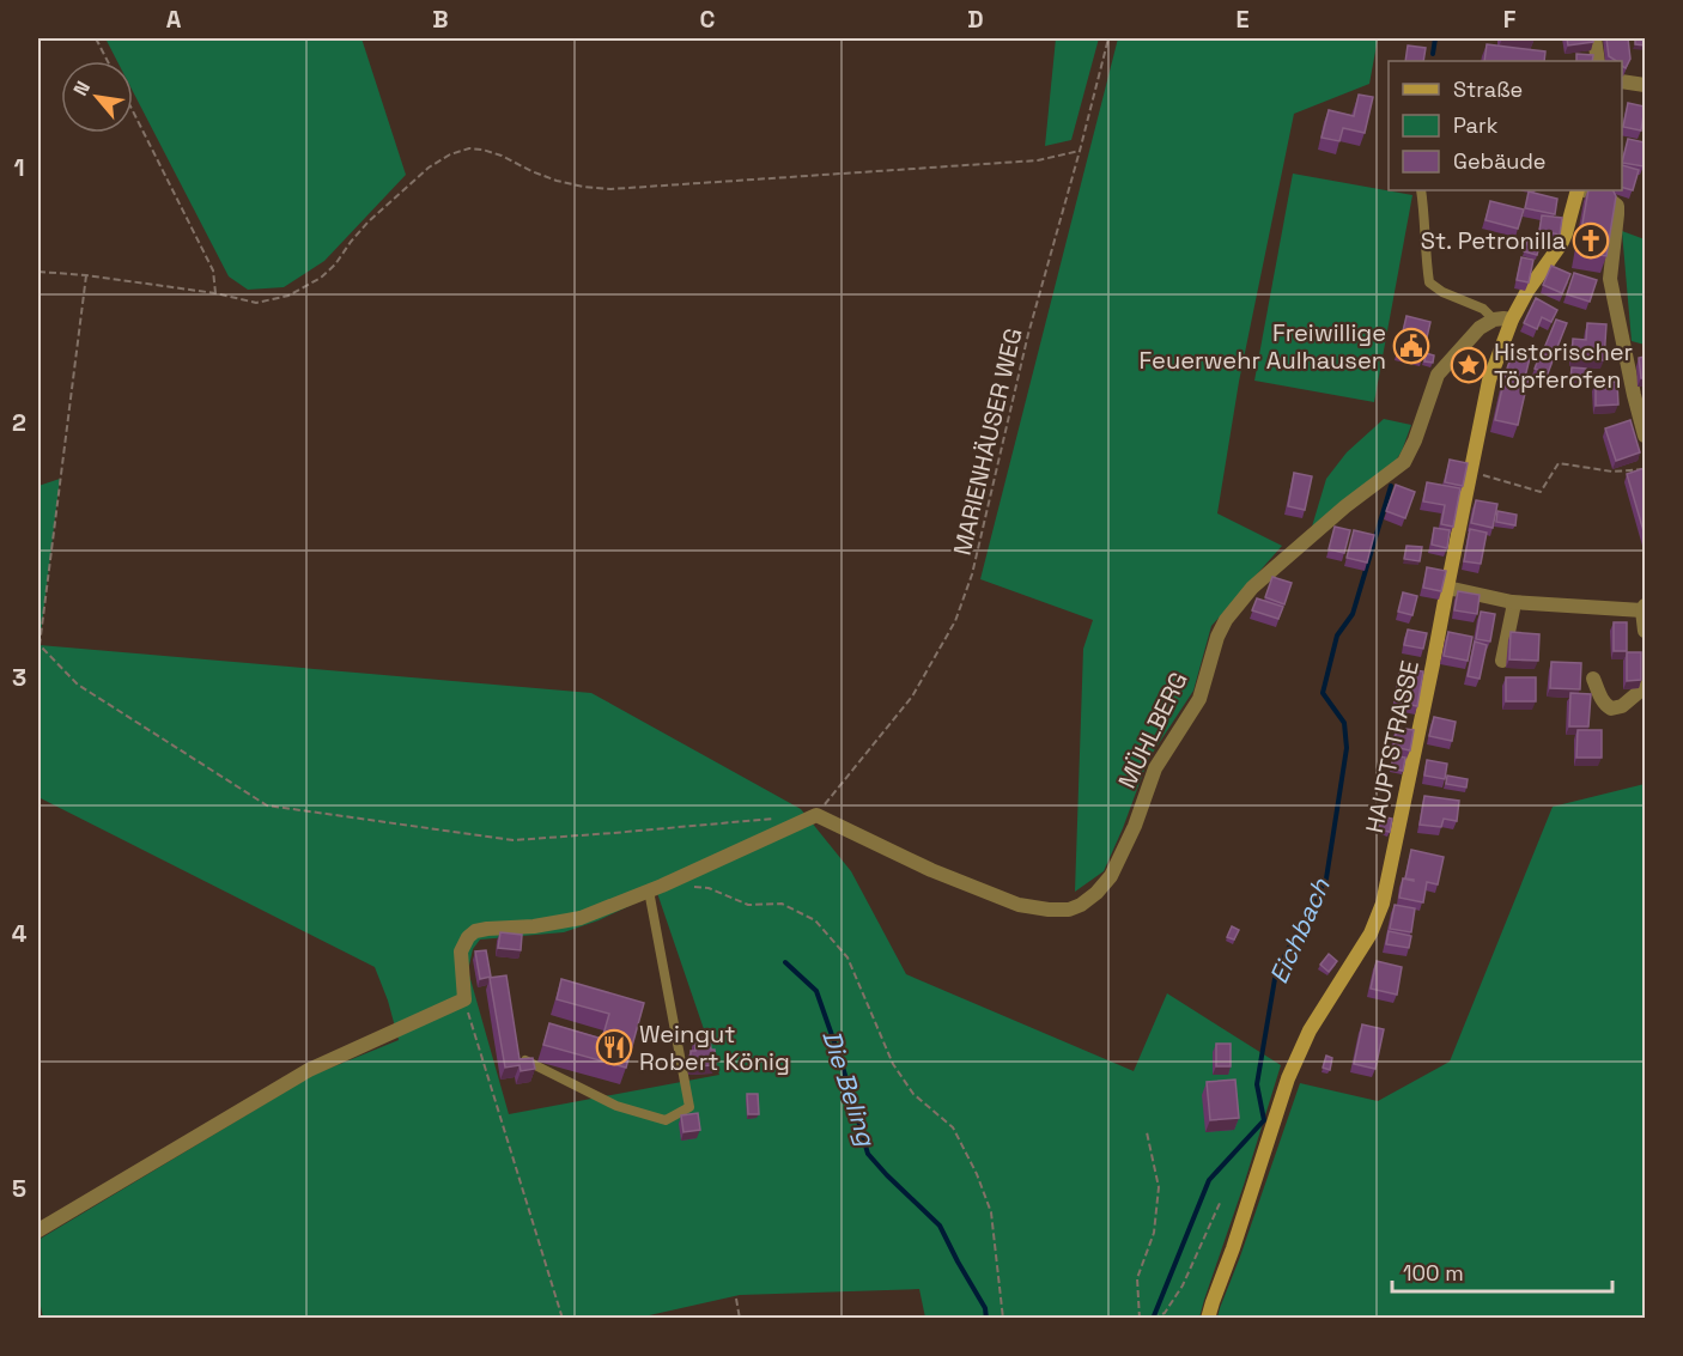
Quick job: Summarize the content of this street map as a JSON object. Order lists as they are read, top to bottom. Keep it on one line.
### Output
{"streets":{"main road":["HAUPTSTRASSE"],"street":["MÜHLBERG"],"path":["MARIENHÄUSER WEG"]},"crossings":[["MARIENHÄUSER WEG","MÜHLBERG"]],"water":["Eichbach","Die Beling"],"places":{"church":["St. Petronilla"],"public building":["Freiwillige Feuerwehr Aulhausen"],"place":["Historischer Töpferofen"],"restaurant":["Weingut Robert König"]},"legend":["Straße","Park","Gebäude"],"scale_bar":"100 m","north":"top left","grid":{"columns":["A","B","C","D","E","F"],"rows":["1","2","3","4","5"]}}
